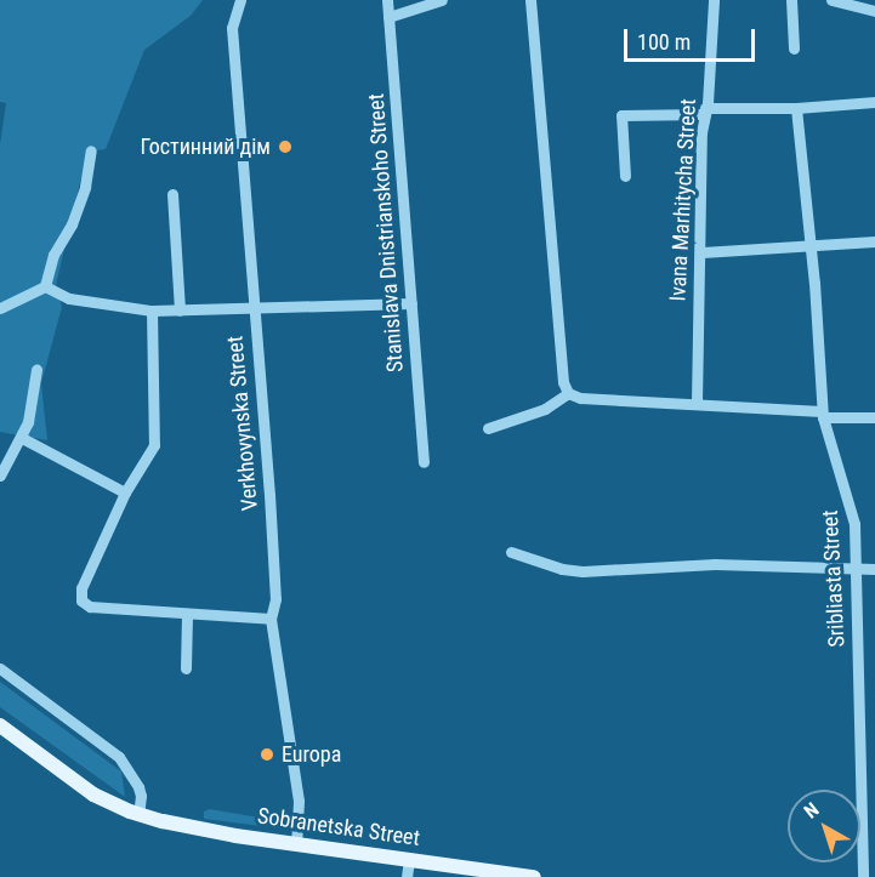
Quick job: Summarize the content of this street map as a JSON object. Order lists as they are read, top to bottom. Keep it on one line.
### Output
{"streets":{"main road":["Sobranetska Street"],"street":["Ivana Marhitycha Street","Stanislava Dnistrianskoho Street","Verkhovynska Street","Sribliasta Street"]},"crossings":[["Verkhovynska Street","Sobranetska Street"]],"places":["Гостинний дім","Europa"],"scale_bar":"100 m","north":"top left"}
